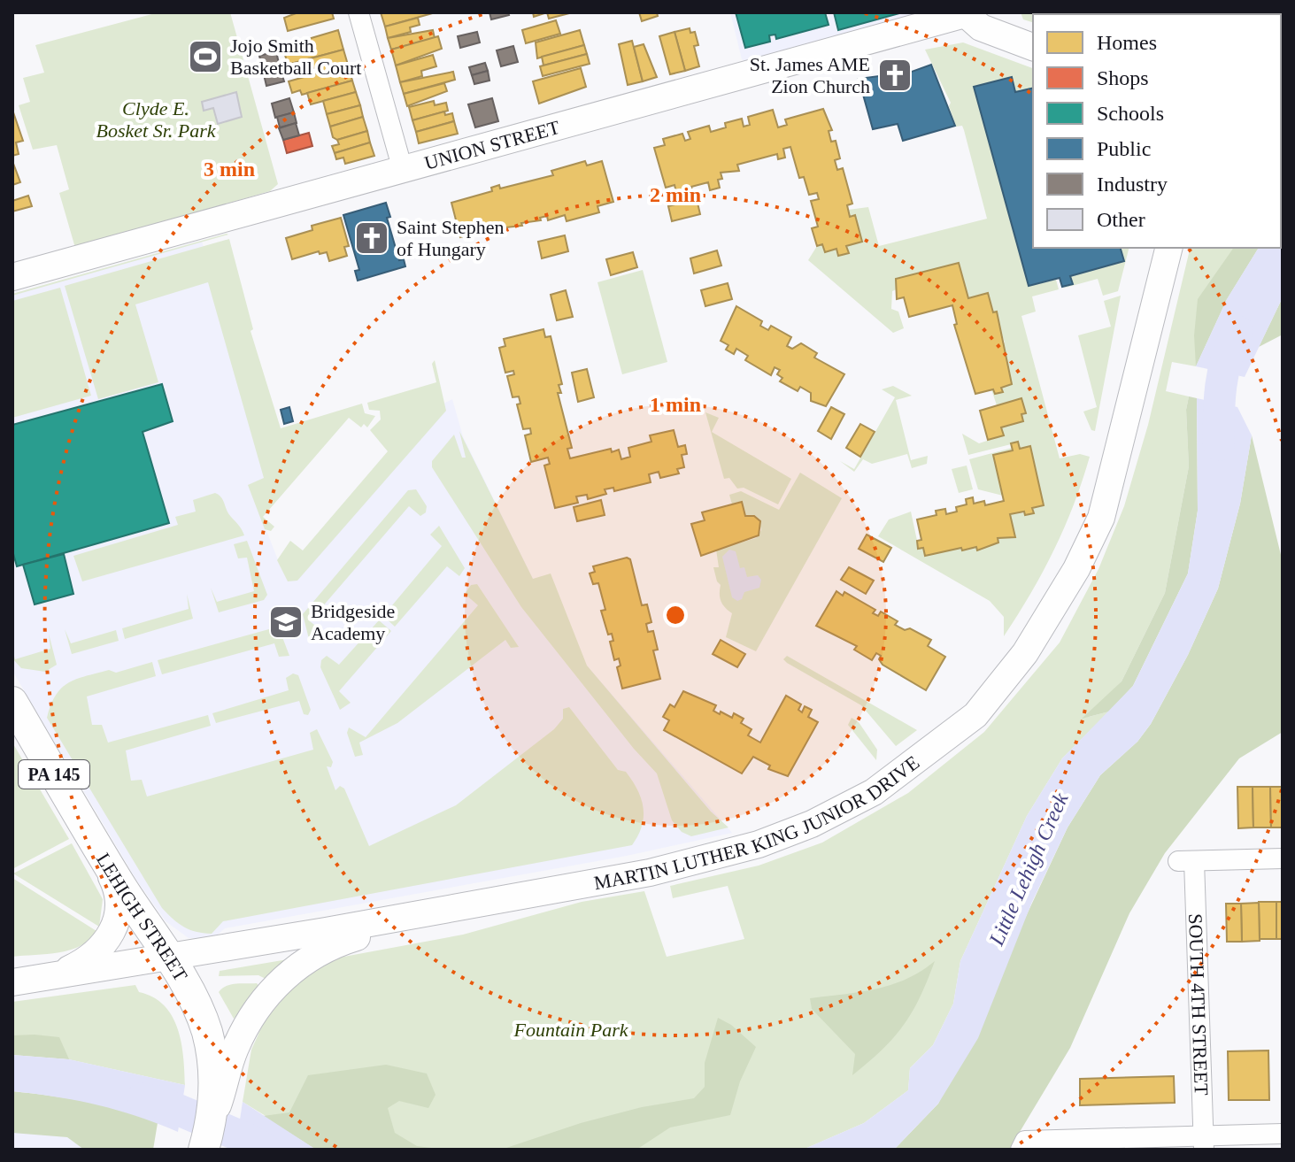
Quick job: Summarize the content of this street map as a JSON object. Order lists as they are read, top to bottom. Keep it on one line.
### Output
{"streets":{"main road":["UNION STREET","PA 145","MARTIN LUTHER KING JUNIOR DRIVE","LEHIGH STREET"],"street":["SOUTH 4TH STREET"]},"crossings":[["MARTIN LUTHER KING JUNIOR DRIVE","LEHIGH STREET"]],"water":["Little Lehigh Creek"],"parks":["Clyde E. Bosket Sr. Park","Fountain Park"],"places":{"sports":["Jojo Smith Basketball Court"],"church":["St. James AME Zion Church","Saint Stephen of Hungary"],"school or university":["Bridgeside Academy"]},"legend":["Homes","Shops","Schools","Public","Industry","Other"],"rings":["3 min","2 min","1 min"]}
